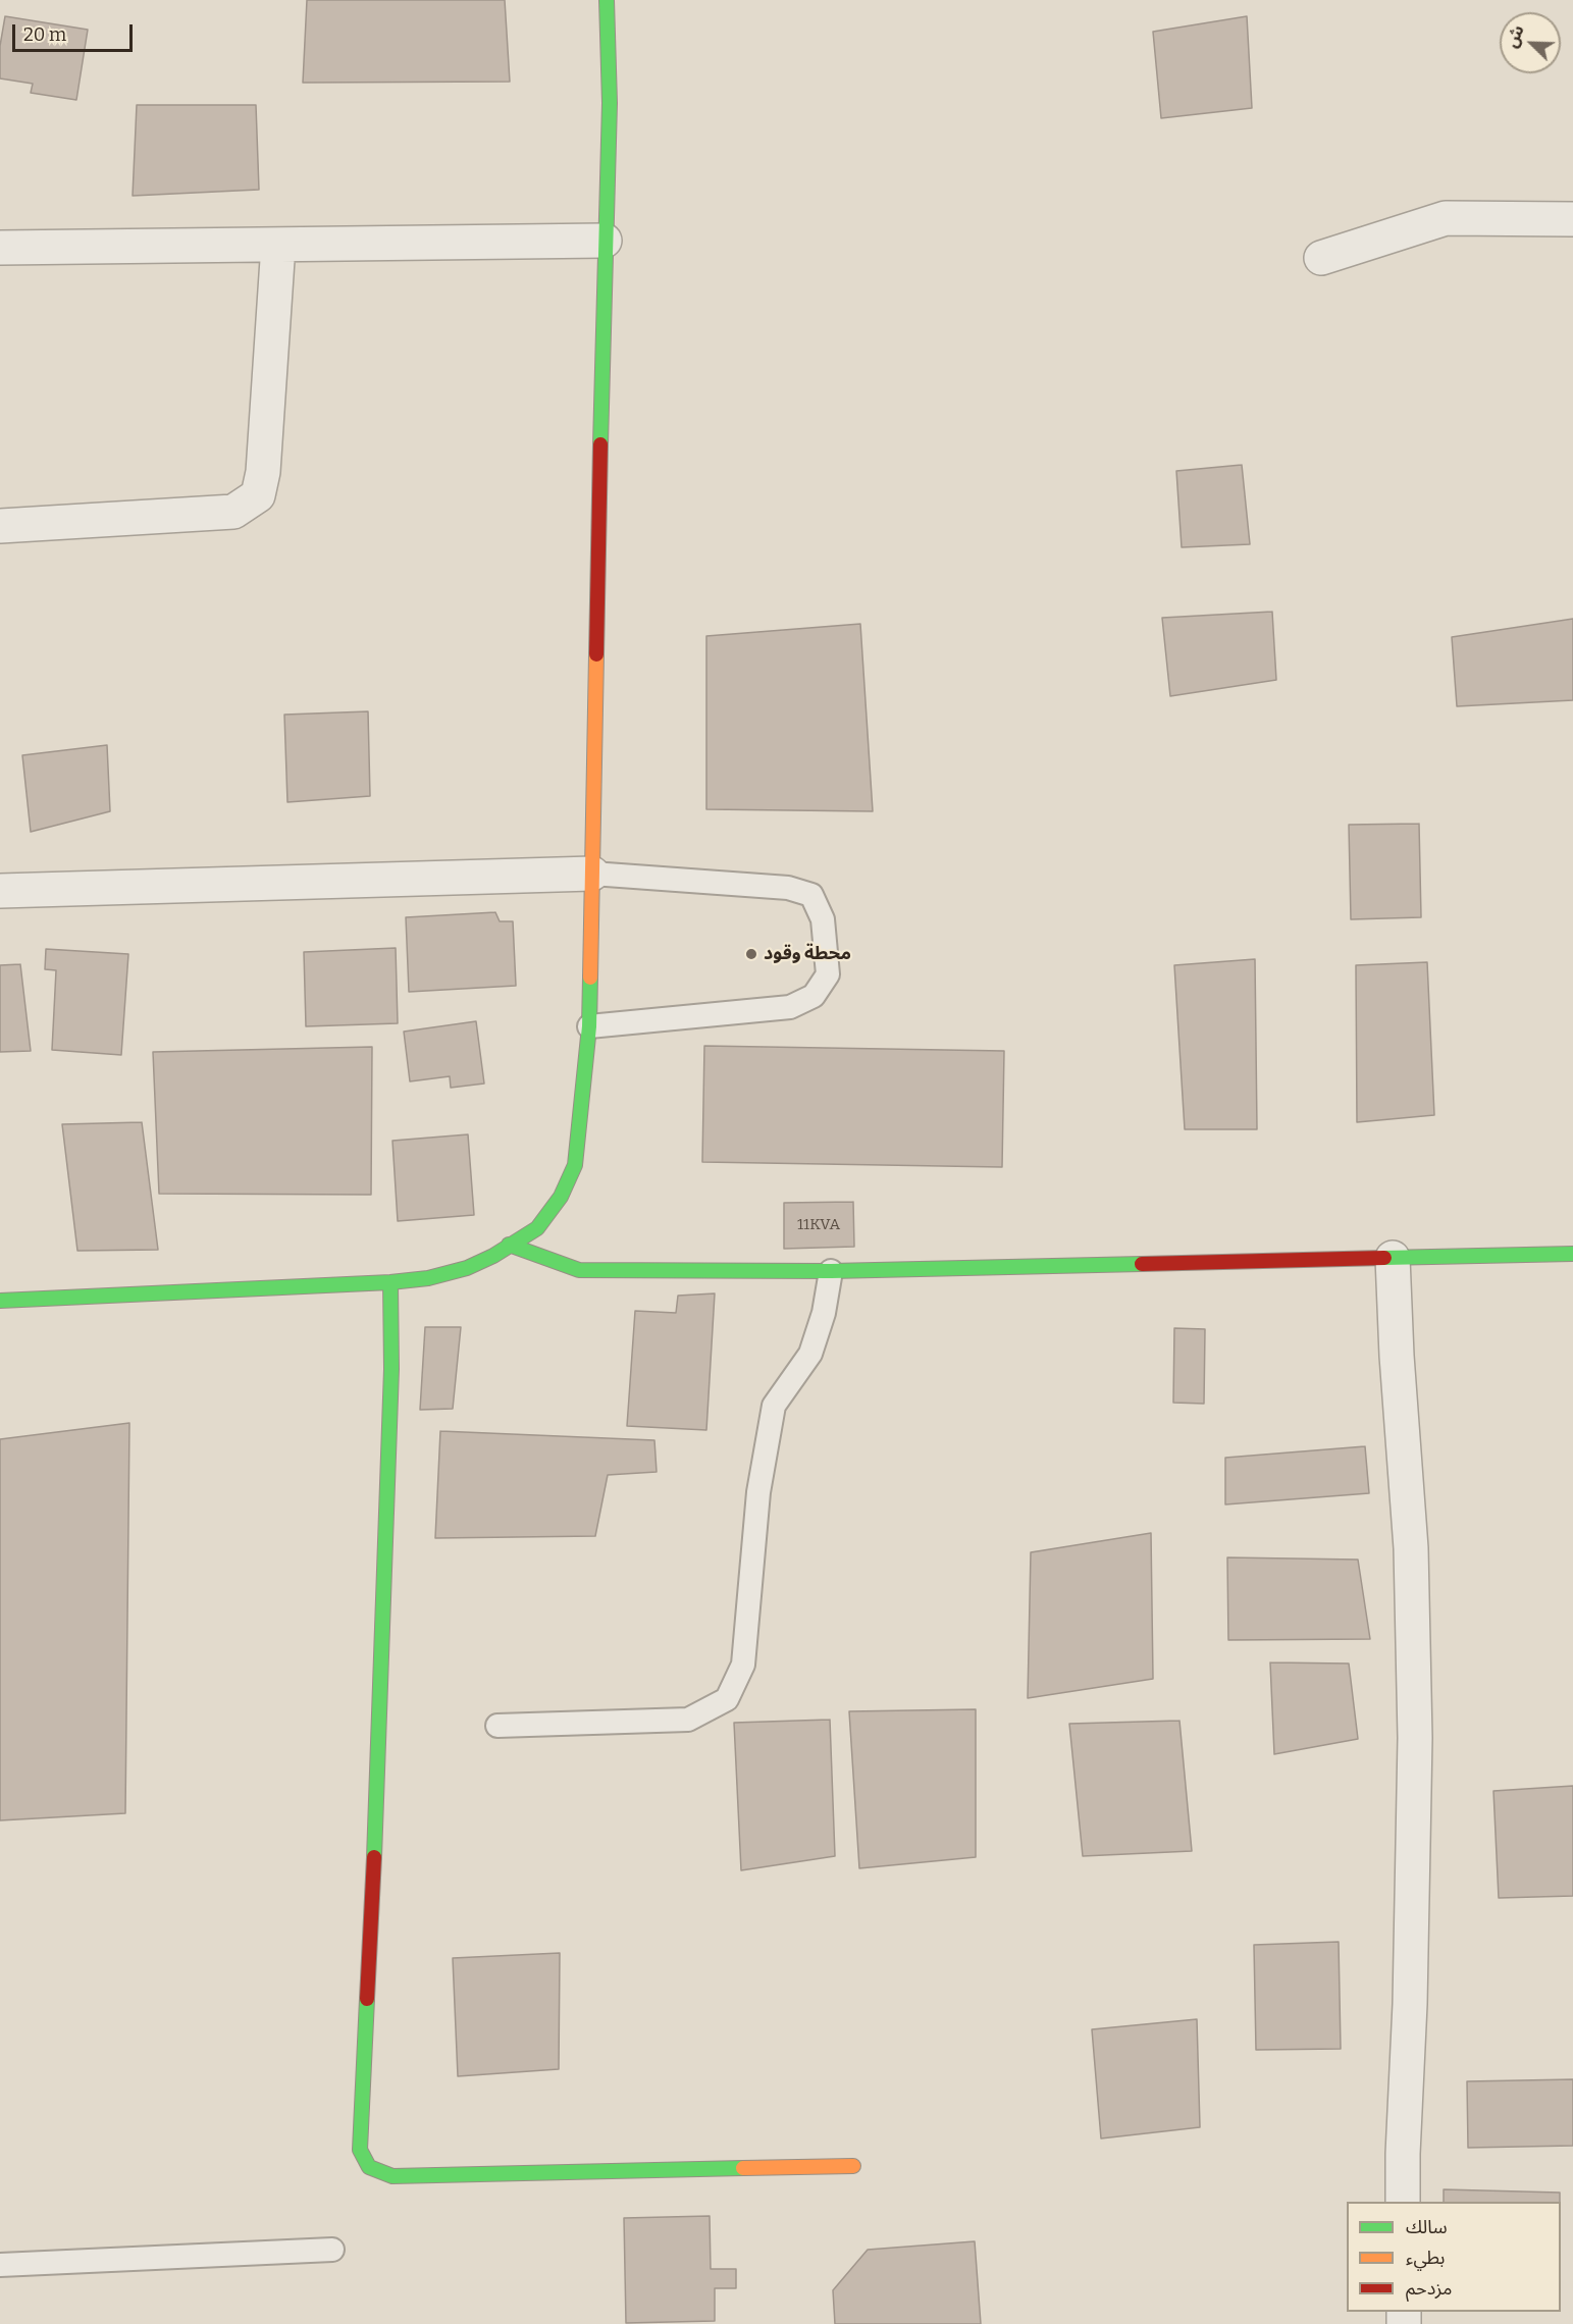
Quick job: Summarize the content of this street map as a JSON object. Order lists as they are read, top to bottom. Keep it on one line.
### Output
{"places":["محطة وقود"],"house_numbers":["11KVA"],"legend":["سالك","بطيء","مزدحم"],"scale_bar":"20 m","north":"top left"}
